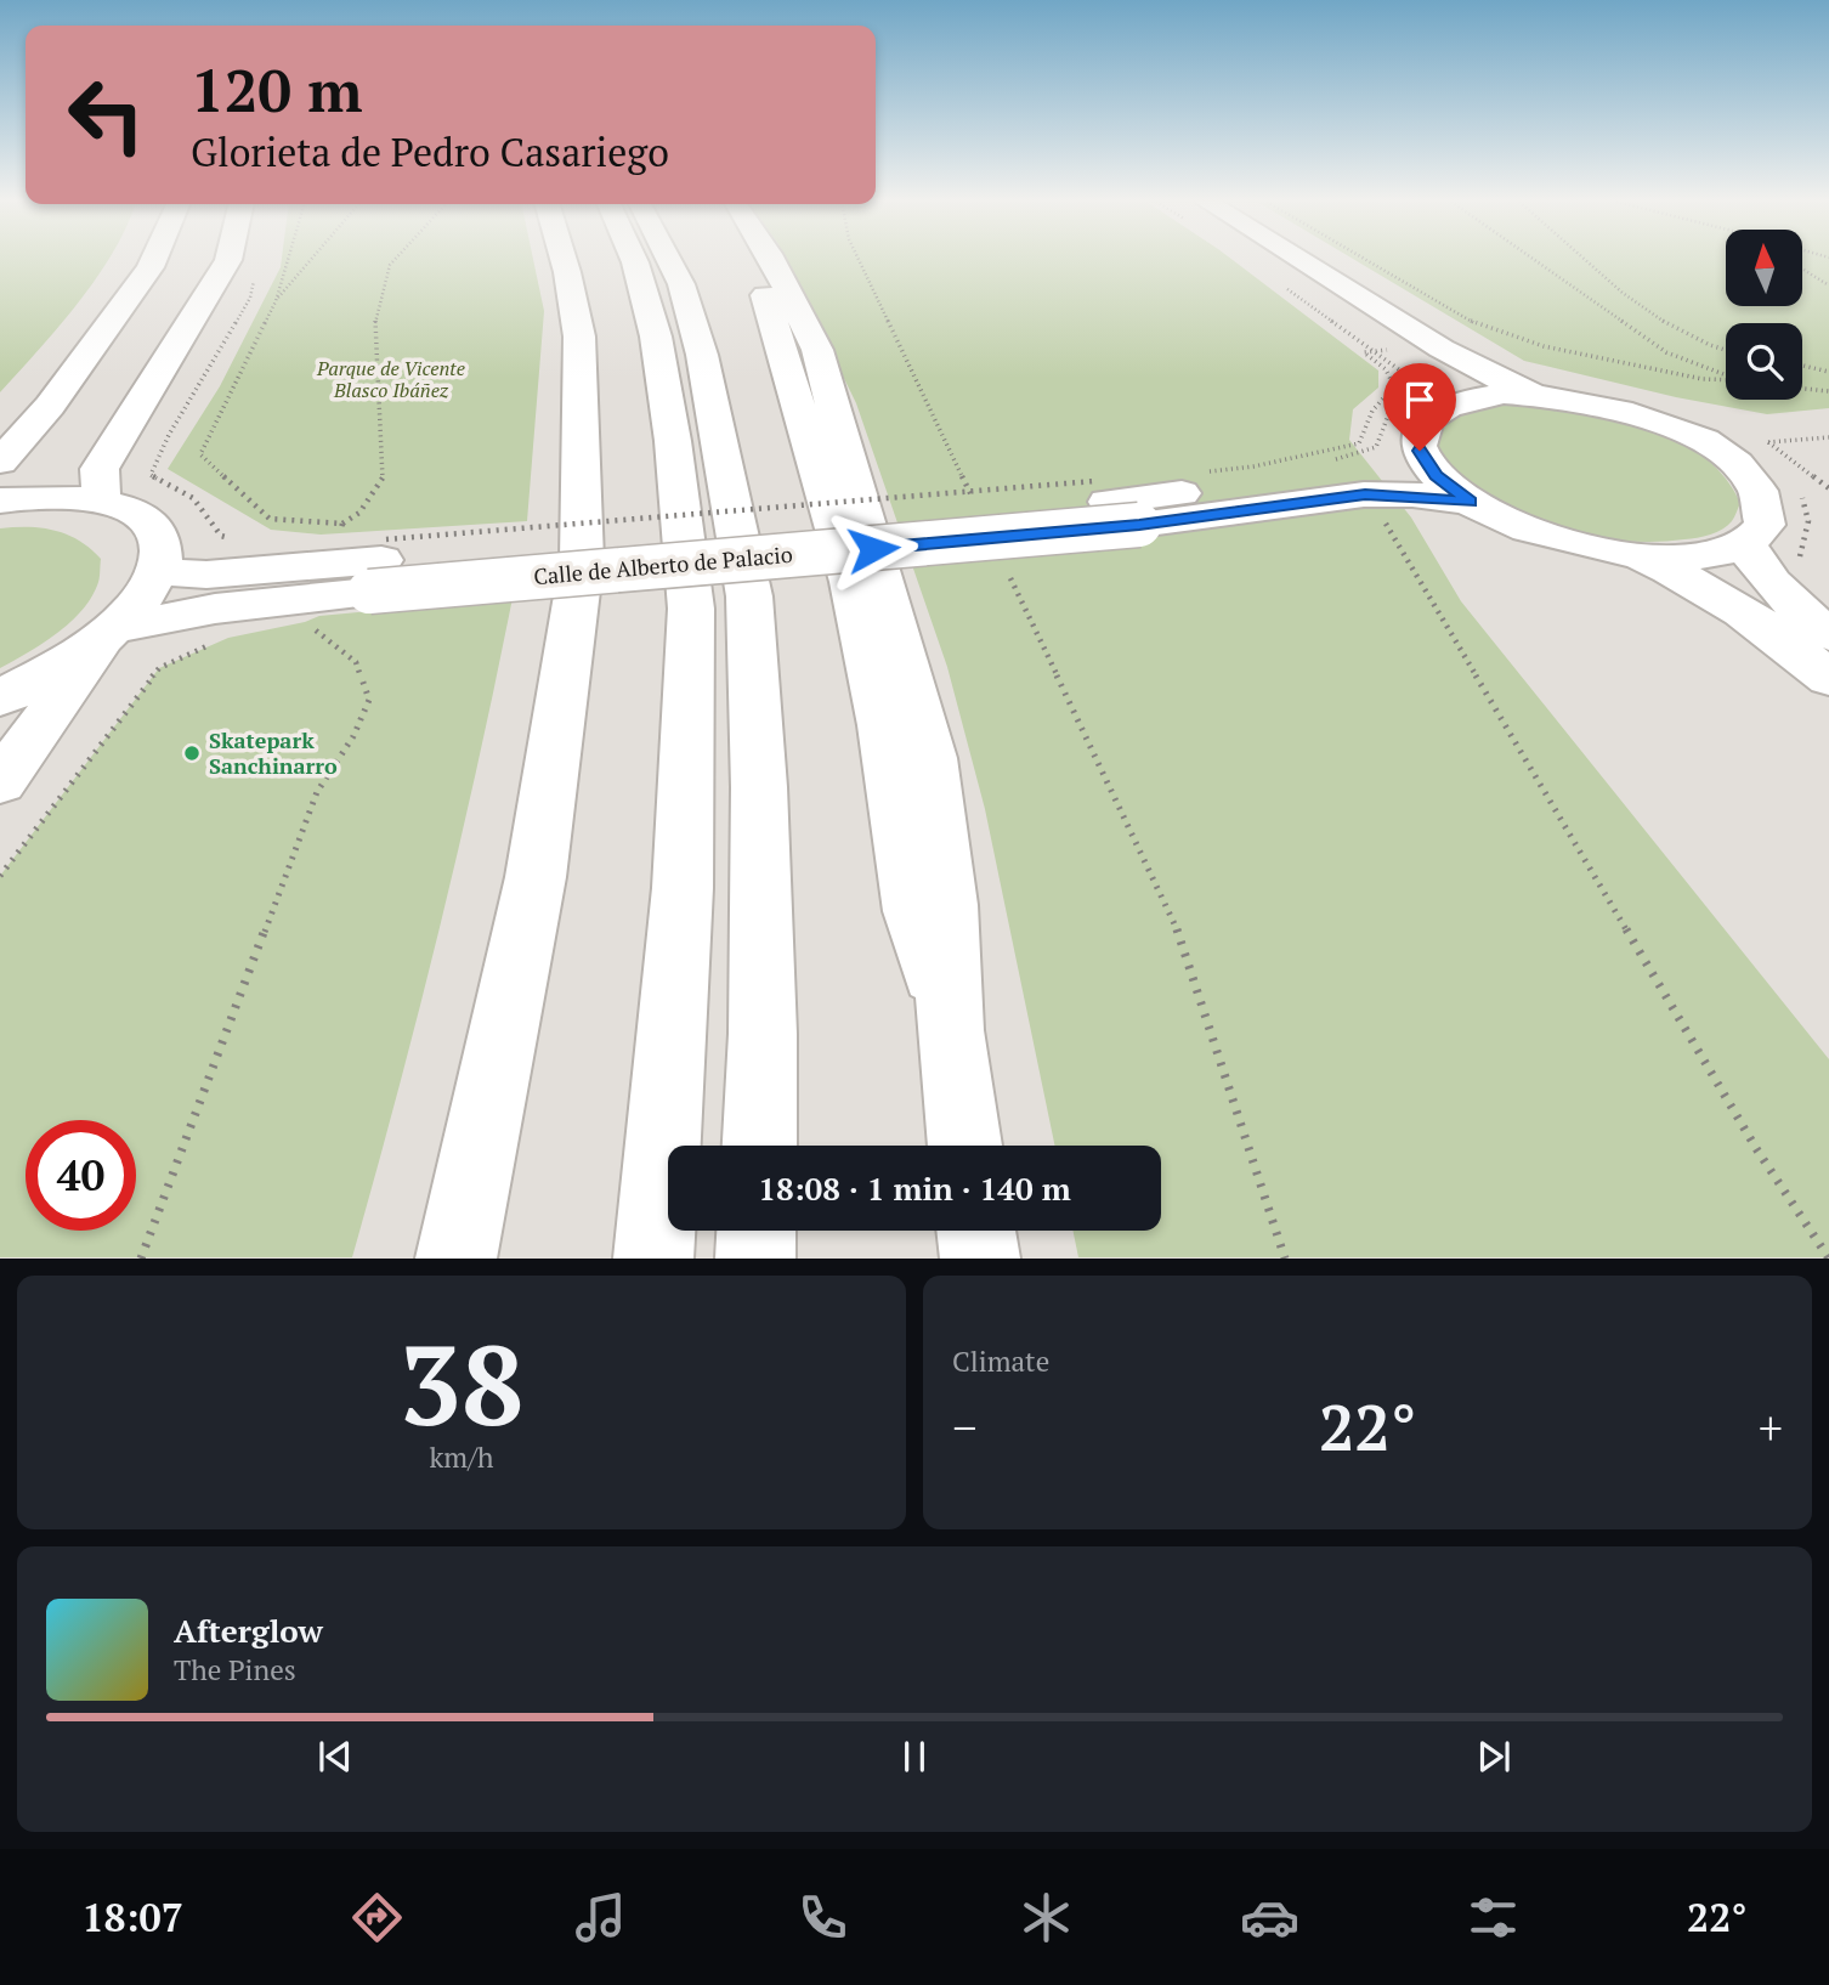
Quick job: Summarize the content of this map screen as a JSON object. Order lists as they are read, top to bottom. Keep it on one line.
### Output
{"streets":{"main road":["Calle de Alberto de Palacio"]},"parks":["Parque de Vicente Blasco Ibáñez"],"places":["Skatepark Sanchinarro"],"north":"top","page":{"turn":["120 m","Glorieta de Pedro Casariego"],"limit":"40","trip":"18:08 · 1 min · 140 m","tile":[["38","km/h"],"Climate"],"heat":["−","22°","+"],"song":["Afterglow","The Pines"],"tabs":["18:07","22°"]}}
